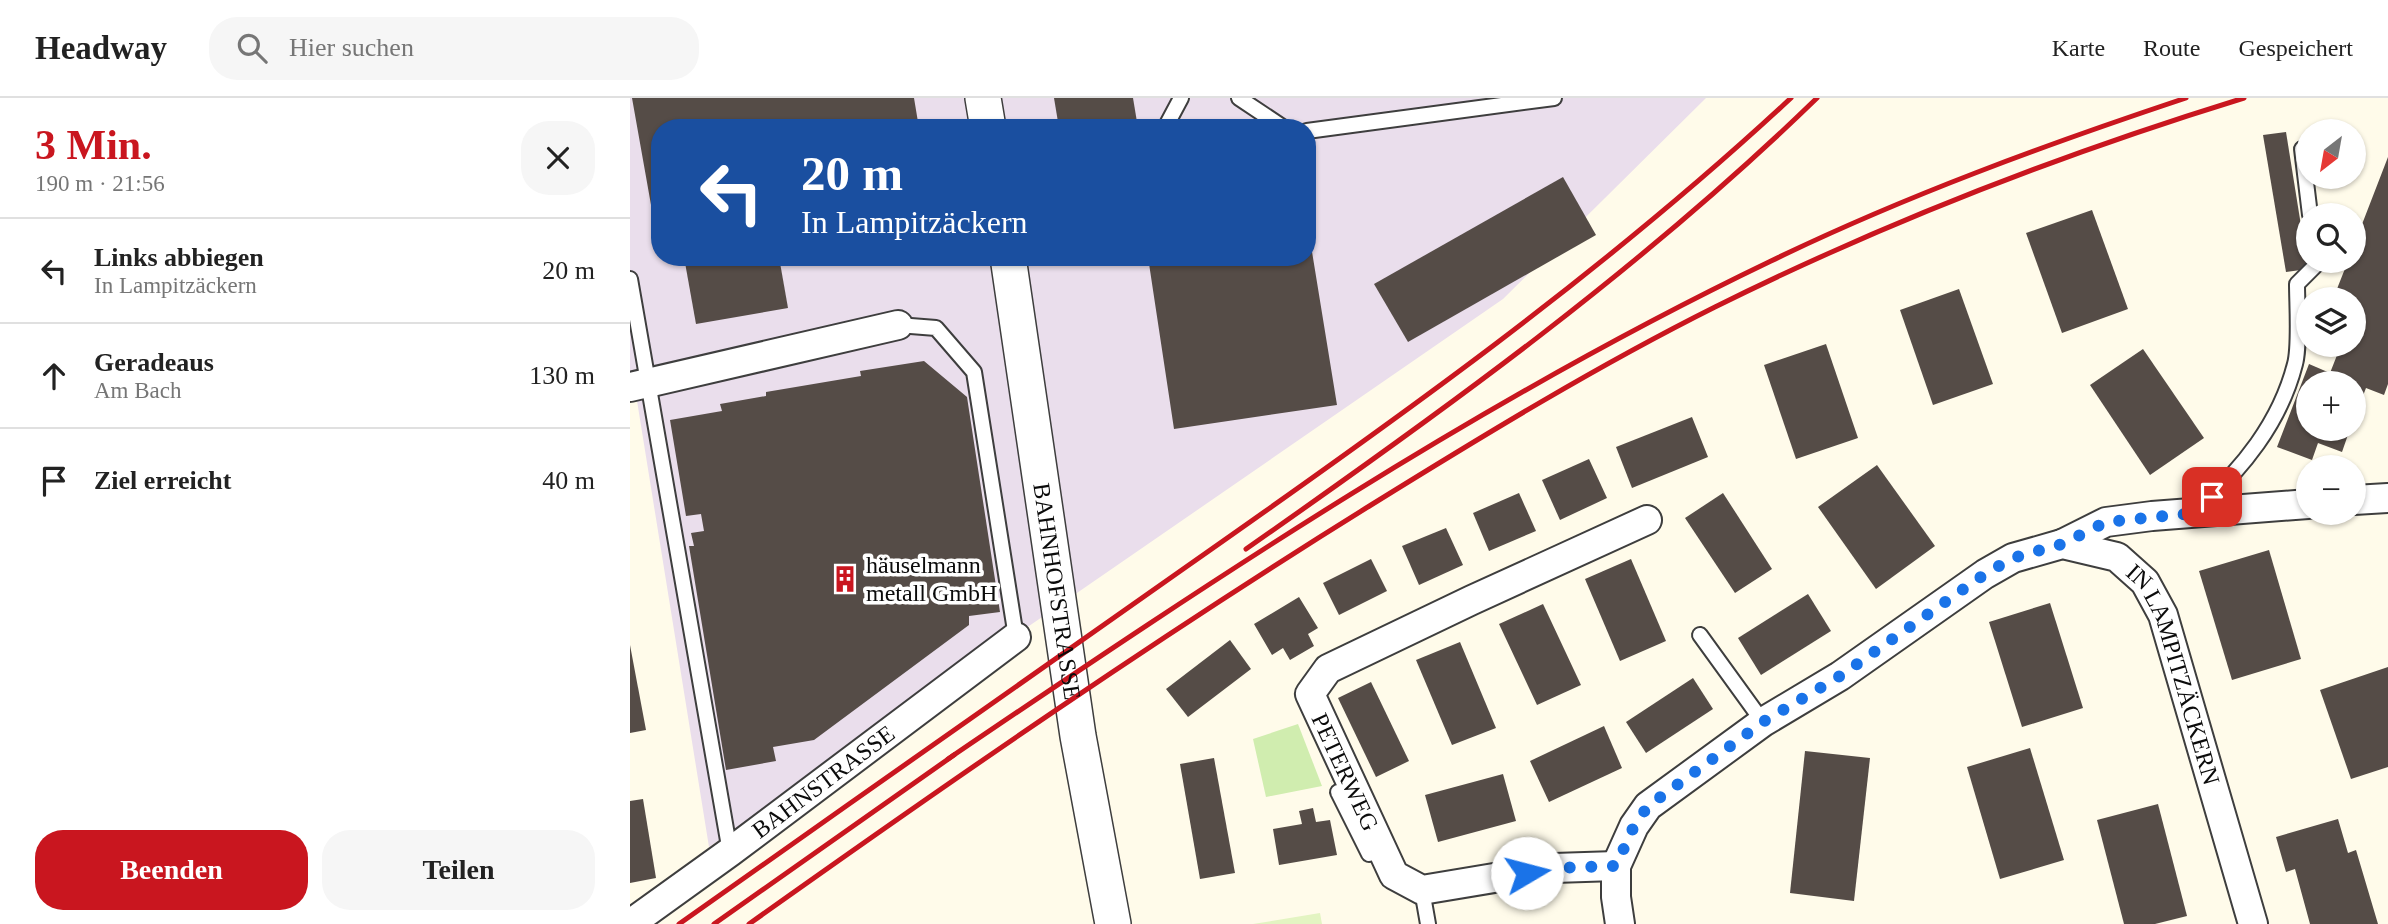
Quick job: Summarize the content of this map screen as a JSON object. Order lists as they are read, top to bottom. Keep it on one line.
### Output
{"streets":{"street":["BAHNHOFSTRASSE","IN LAMPITZÄCKERN","PETERWEG","BAHNSTRASSE"]},"places":{"building":["häuselmann metall GmbH"]},"north":"bottom left","page":{"header":"Headway","search":"Hier suchen","nav":["Karte","Route","Gespeichert"],"heading":["3 Min.","190 m · 21:56"],"map_buttons":["+","−"],"turn":["20 m","In Lampitzäckern"],"list":[{"name":"Links abbiegen","note":"In Lampitzäckern","value":"20 m"},{"name":"Geradeaus","note":"Am Bach","value":"130 m"},{"name":"Ziel erreicht","value":"40 m"}],"buttons":["Beenden","Teilen"]}}
